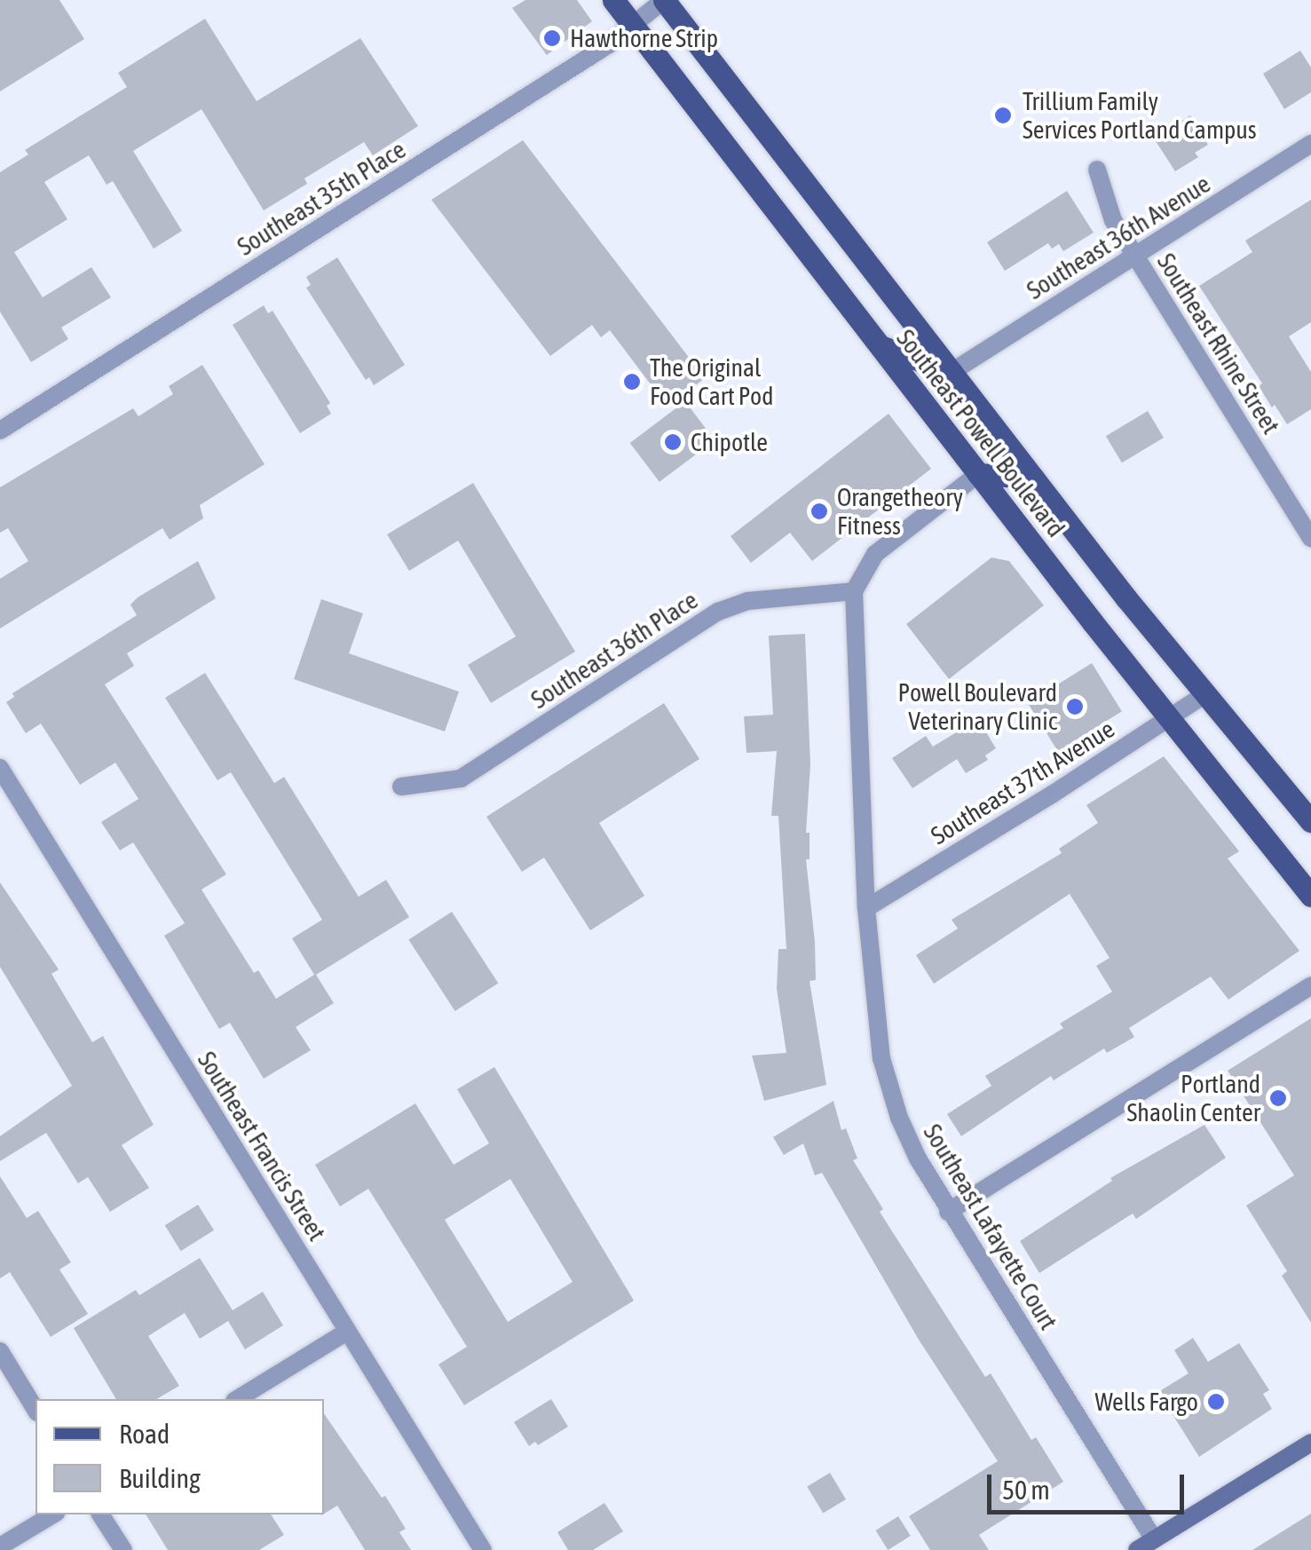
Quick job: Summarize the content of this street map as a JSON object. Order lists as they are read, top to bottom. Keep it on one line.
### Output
{"streets":{"main road":["Southeast Powell Boulevard"],"street":["Southeast 35th Place","Southeast 36th Avenue","Southeast Rhine Street","Southeast 36th Place","Southeast 37th Avenue","Southeast Francis Street","Southeast Lafayette Court"]},"crossings":[["Southeast 35th Place","Southeast Powell Boulevard"],["Southeast 36th Avenue","Southeast Rhine Street"],["Southeast 36th Avenue","Southeast Powell Boulevard"],["Southeast Powell Boulevard","Southeast 37th Avenue"],["Southeast 36th Place","Southeast Lafayette Court"],["Southeast 37th Avenue","Southeast Lafayette Court"]],"places":["Hawthorne Strip","Trillium Family Services Portland Campus","The Original Food Cart Pod","Chipotle","Orangetheory Fitness","Powell Boulevard Veterinary Clinic","Portland Shaolin Center","Wells Fargo"],"legend":["Road","Building"],"scale_bar":"50 m"}
